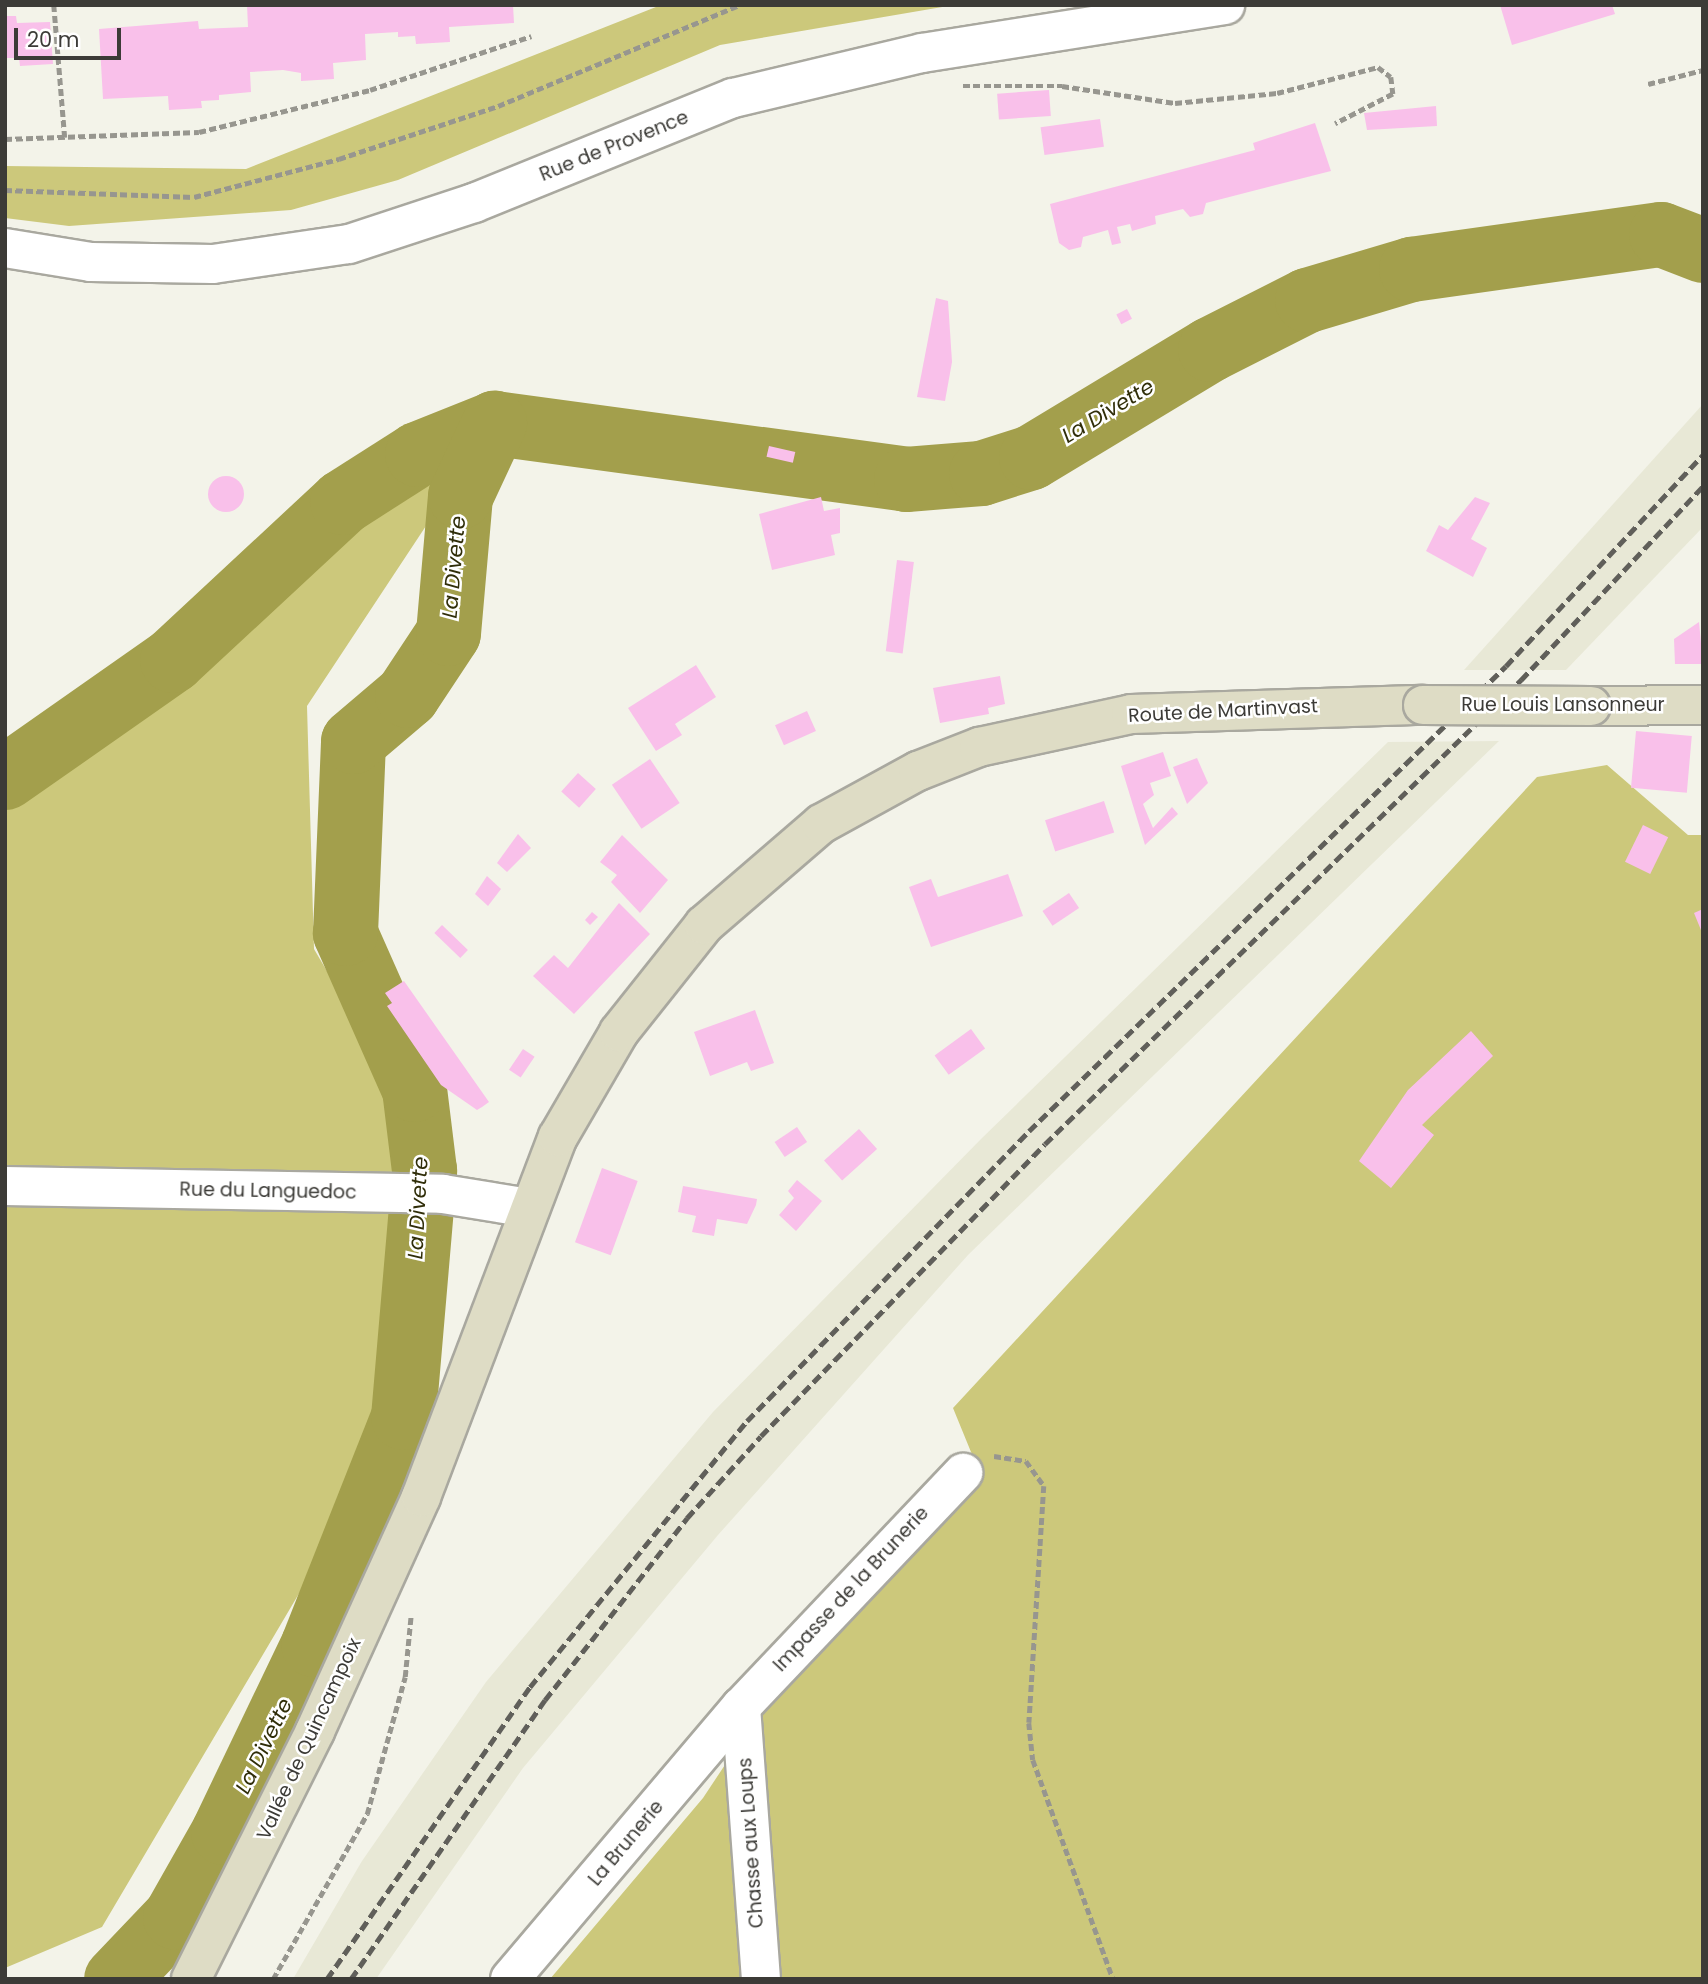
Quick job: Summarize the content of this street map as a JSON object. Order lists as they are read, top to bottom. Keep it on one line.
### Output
{"streets":{"main road":["Rue Louis Lansonneur","Route de Martinvast","Vallée de Quincampoix"],"street":["Rue de Provence","Rue du Languedoc","Impasse de la Brunerie","La Brunerie","Chasse aux Loups"]},"crossings":[["Rue Louis Lansonneur","Route de Martinvast"],["Route de Martinvast","Rue du Languedoc"],["Route de Martinvast","Vallée de Quincampoix"],["Impasse de la Brunerie","La Brunerie"],["Impasse de la Brunerie","Chasse aux Loups"],["La Brunerie","Chasse aux Loups"]],"water":["La Divette"],"scale_bar":"20 m"}
